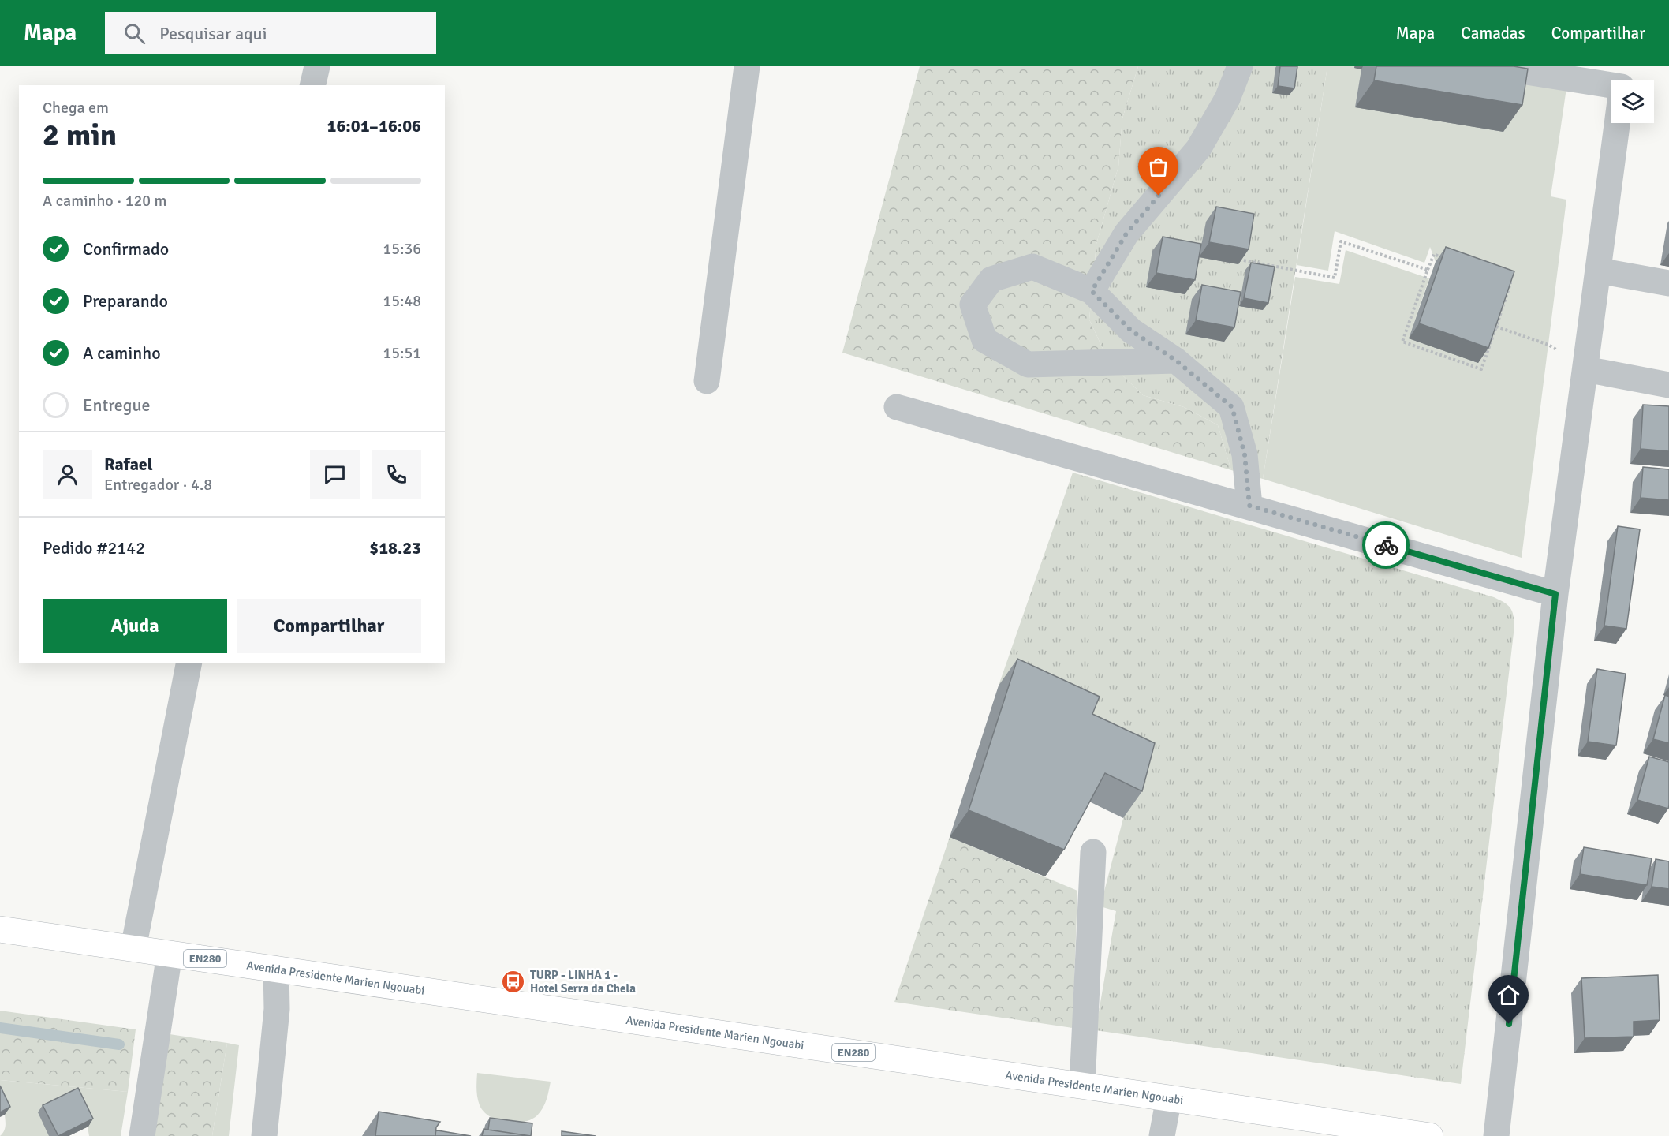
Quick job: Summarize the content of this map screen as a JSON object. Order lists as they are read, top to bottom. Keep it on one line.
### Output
{"streets":{"main road":["EN280","Avenida Presidente Marien Ngouabi"]},"places":{"bus stop":["TURP - LINHA 1 - Hotel Serra da Chela"]},"page":{"header":"Mapa","search":"Pesquisar aqui","nav":["Mapa","Camadas","Compartilhar"],"heading":["2 min","Chega em","16:01–16:06"],"panel":["Rafael","Entregador · 4.8","Pedido #2142","$18.23"],"bar":"A caminho · 120 m","list":[["Confirmado","15:36"],["Preparando","15:48"],["A caminho","15:51"],"Entregue"],"buttons":["Ajuda","Compartilhar"]}}
